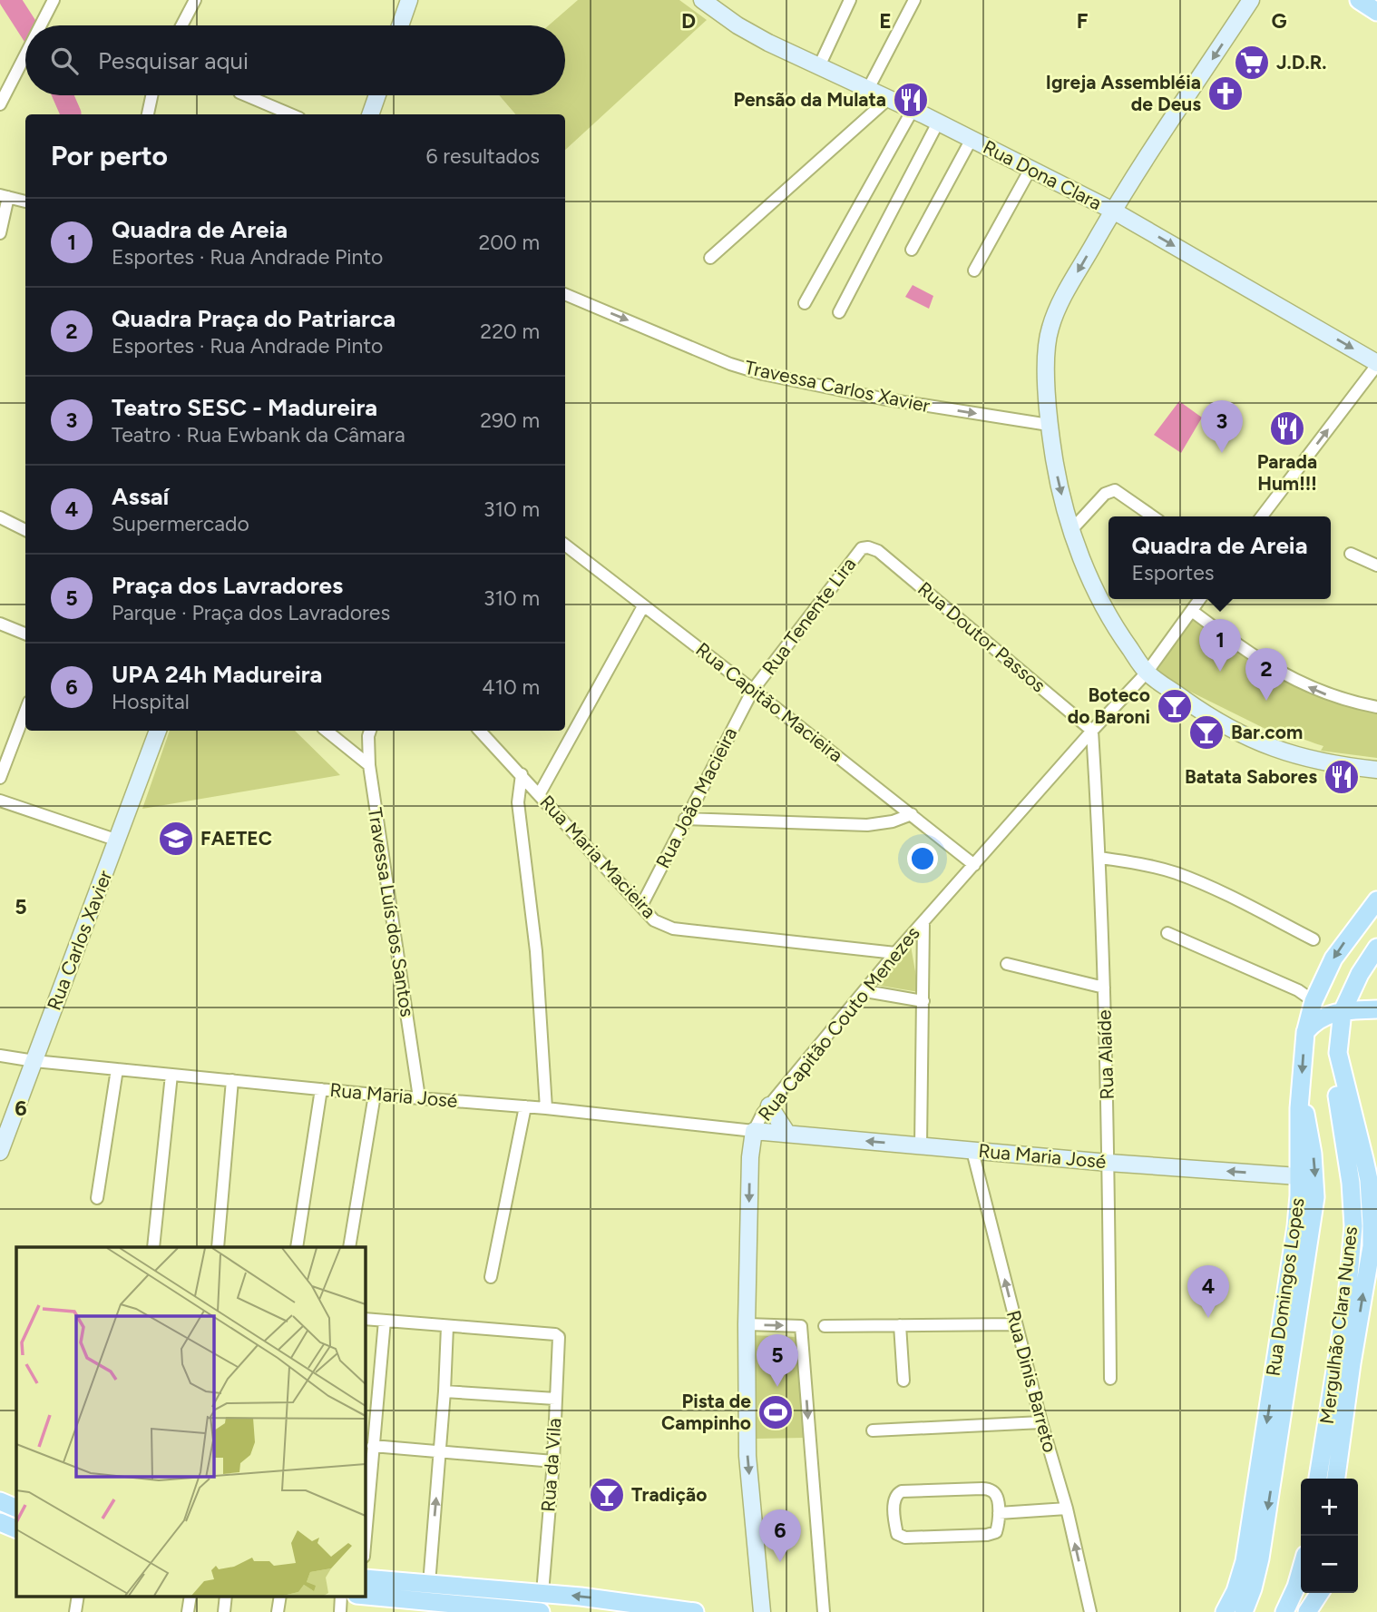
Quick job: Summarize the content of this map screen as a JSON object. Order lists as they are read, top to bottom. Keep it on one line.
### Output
{"streets":{"main road":["Rua Domingos Lopes","Mergulhão Clara Nunes"],"street":["Rua Dona Clara","Travessa Carlos Xavier","Rua Tenente Lira","Rua Doutor Passos","Rua Capitão Macieira","Rua João Macieira","Rua Maria Macieira","Travessa Luís dos Santos","Rua Carlos Xavier","Rua Capitão Couto Menezes","Rua Alaíde","Rua Maria José","Rua Dinis Barreto","Rua da Vila"]},"crossings":[["Rua Tenente Lira","Rua Doutor Passos"],["Rua Tenente Lira","Rua Capitão Macieira"],["Rua Tenente Lira","Rua João Macieira"],["Rua Doutor Passos","Rua Capitão Couto Menezes"],["Rua Doutor Passos","Rua Alaíde"],["Rua Capitão Macieira","Rua João Macieira"],["Rua Capitão Macieira","Rua Capitão Couto Menezes"],["Rua João Macieira","Rua Maria Macieira"],["Rua Maria Macieira","Rua Capitão Couto Menezes"],["Travessa Luís dos Santos","Rua Maria José"],["Rua Carlos Xavier","Rua Maria José"],["Rua Capitão Couto Menezes","Rua Alaíde"],["Rua Capitão Couto Menezes","Rua Maria José"],["Rua Alaíde","Rua Maria José"],["Rua Maria José","Rua Domingos Lopes"],["Rua Maria José","Rua Dinis Barreto"],["Rua Domingos Lopes","Mergulhão Clara Nunes"]],"one_way":["Rua Dona Clara","Travessa Carlos Xavier","Rua Capitão Couto Menezes","Rua Dinis Barreto"],"places":{"supermarket":["J.D.R."],"church":["Igreja Assembléia de Deus"],"restaurant":["Pensão da Mulata","Parada Hum!!!","Batata Sabores"],"bar":["Boteco do Baroni","Bar.com","Tradição"],"school or university":["FAETEC"],"sports":["Pista de Campinho"]},"page":{"search":"Pesquisar aqui","heading":["Por perto","6 resultados"],"list":[{"mark":"1","name":"Quadra de Areia","note":"Esportes · Rua Andrade Pinto","value":"200 m"},{"mark":"2","name":"Quadra Praça do Patriarca","note":"Esportes · Rua Andrade Pinto","value":"220 m"},{"mark":"3","name":"Teatro SESC - Madureira","note":"Teatro · Rua Ewbank da Câmara","value":"290 m"},{"mark":"4","name":"Assaí","note":"Supermercado","value":"310 m"},{"mark":"5","name":"Praça dos Lavradores","note":"Parque · Praça dos Lavradores","value":"310 m"},{"mark":"6","name":"UPA 24h Madureira","note":"Hospital","value":"410 m"}],"pins":["3","1","2","4","5","6"],"popup":["Quadra de Areia","Esportes"],"map_buttons":["+","−"]},"grid":{"columns":["D","E","F","G"],"rows":["5","6"]}}
